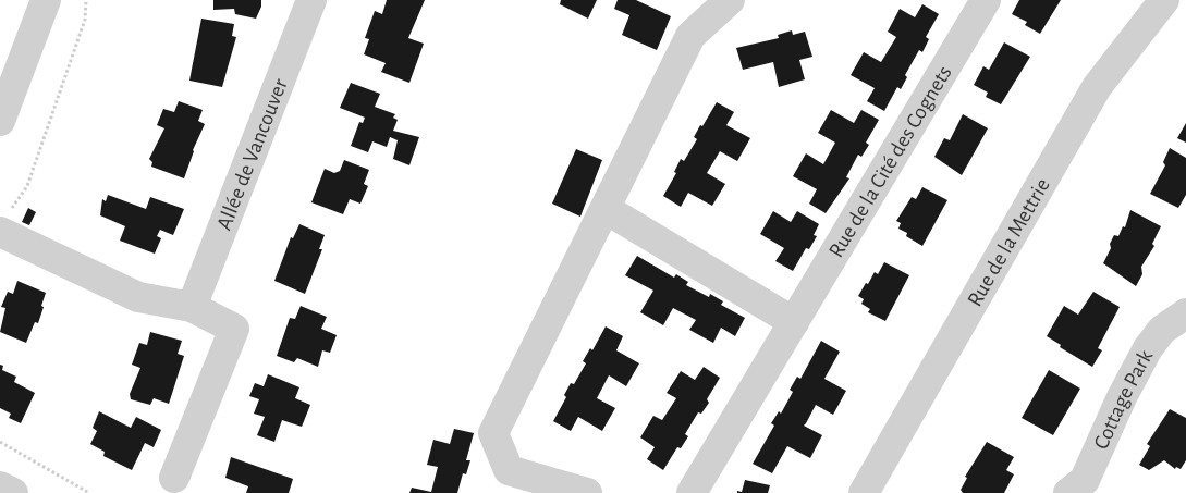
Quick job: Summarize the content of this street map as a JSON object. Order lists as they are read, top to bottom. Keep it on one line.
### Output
{"streets":{"street":["Allée de Vancouver","Rue de la Cité des Cognets","Rue de la Mettrie","Cottage Park"]}}
